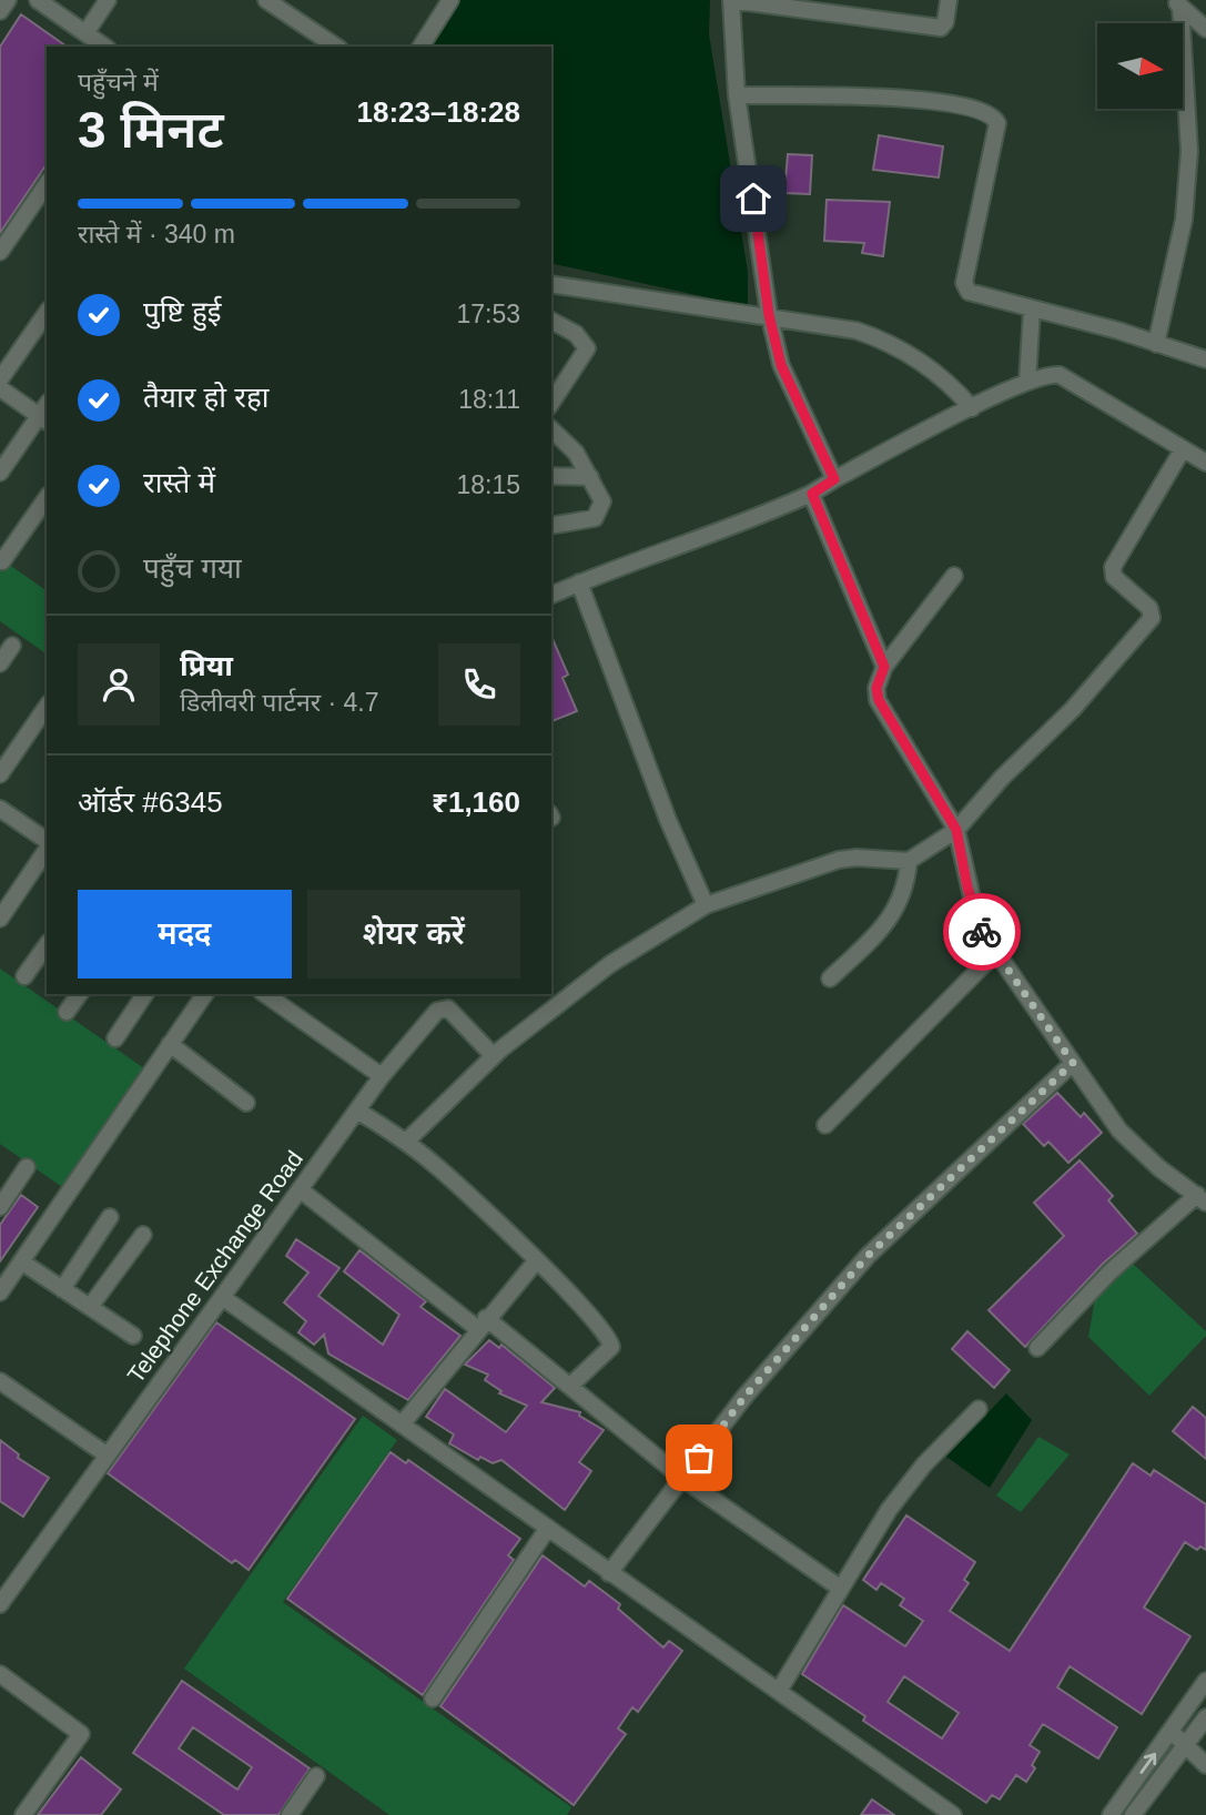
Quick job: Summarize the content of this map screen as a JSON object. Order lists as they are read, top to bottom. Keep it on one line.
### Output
{"streets":{"street":["Telephone Exchange Road"]},"north":"right","page":{"heading":["3 मिनट","पहुँचने में","18:23–18:28"],"panel":["प्रिया","डिलीवरी पार्टनर · 4.7","ऑर्डर #6345","₹1,160"],"bar":"रास्ते में · 340 m","list":[["पुष्टि हुई","17:53"],["तैयार हो रहा","18:11"],["रास्ते में","18:15"],"पहुँच गया"],"buttons":["मदद","शेयर करें"]}}
